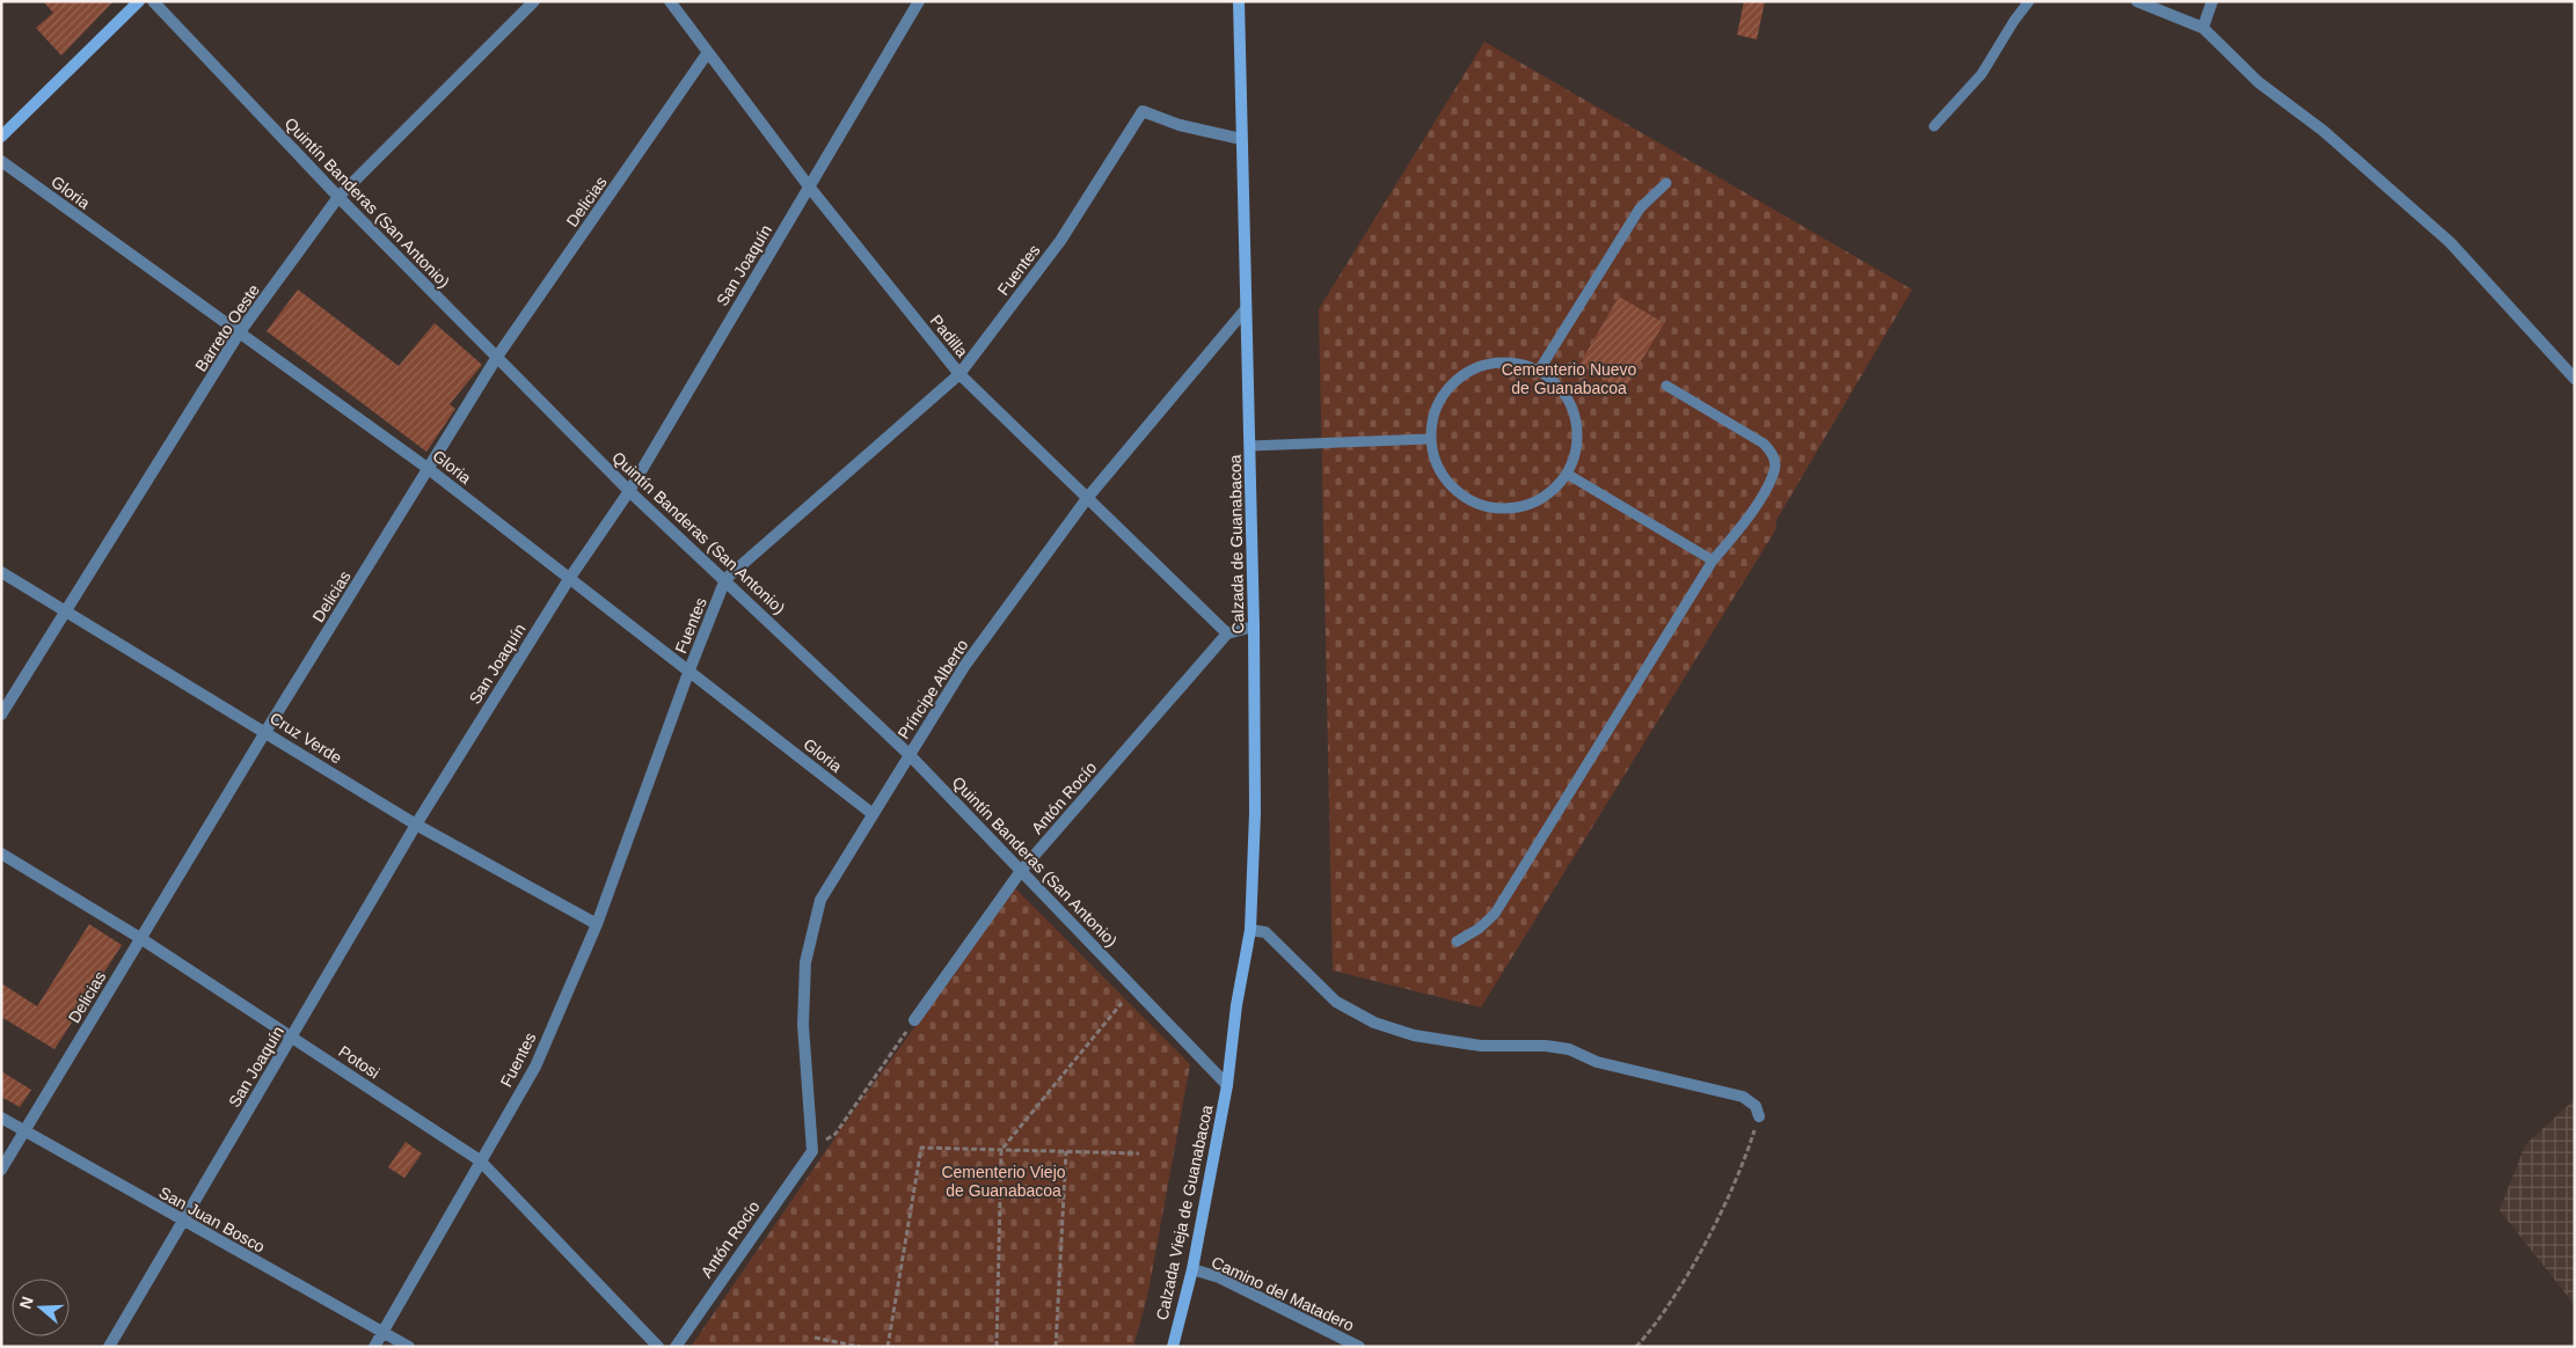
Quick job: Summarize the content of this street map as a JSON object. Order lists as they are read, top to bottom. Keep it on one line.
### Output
{"streets":{"main road":["Calzada de Guanabacoa","Calzada Vieja de Guanabacoa"],"street":["Gloria","Delicias","Quintín Banderas (San Antonio)","San Joaquín","Fuentes","Barreto Oeste","Padilla","Príncipe Alberto","Cruz Verde","Antón Rocío","Potosi","San Juan Bosco","Camino del Matadero"]},"crossings":[["Gloria","Delicias"],["Gloria","San Joaquín"],["Gloria","Fuentes"],["Gloria","Barreto Oeste"],["Gloria","Príncipe Alberto"],["Delicias","Quintín Banderas (San Antonio)"],["Delicias","Padilla"],["Delicias","Cruz Verde"],["Delicias","Potosi"],["Delicias","San Juan Bosco"],["Quintín Banderas (San Antonio)","San Joaquín"],["Quintín Banderas (San Antonio)","Fuentes"],["Quintín Banderas (San Antonio)","Barreto Oeste"],["Quintín Banderas (San Antonio)","Calzada de Guanabacoa"],["Quintín Banderas (San Antonio)","Príncipe Alberto"],["Quintín Banderas (San Antonio)","Antón Rocío"],["Quintín Banderas (San Antonio)","Calzada Vieja de Guanabacoa"],["San Joaquín","Padilla"],["San Joaquín","Cruz Verde"],["San Joaquín","Potosi"],["San Joaquín","San Juan Bosco"],["Fuentes","Padilla"],["Fuentes","Calzada de Guanabacoa"],["Fuentes","Cruz Verde"],["Fuentes","Potosi"],["Fuentes","San Juan Bosco"],["Barreto Oeste","Cruz Verde"],["Padilla","Príncipe Alberto"],["Padilla","Antón Rocío"],["Calzada de Guanabacoa","Príncipe Alberto"],["Calzada de Guanabacoa","Calzada Vieja de Guanabacoa"],["Príncipe Alberto","Antón Rocío"],["Calzada Vieja de Guanabacoa","Camino del Matadero"]],"parks":["Cementerio Nuevo de Guanabacoa","Cementerio Viejo de Guanabacoa"],"north":"left"}
